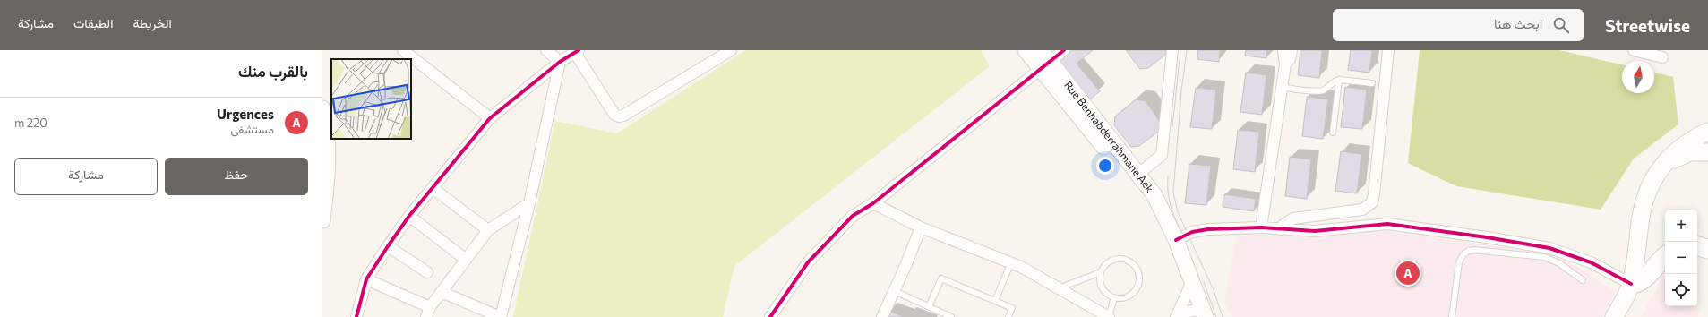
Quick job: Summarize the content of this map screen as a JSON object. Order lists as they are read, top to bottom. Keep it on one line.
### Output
{"streets":{"main road":["Rue Benhabderrahmane Aek"]},"north":"top","page":{"header":"Streetwise","search":"ابحث هنا","nav":["الخريطة","الطبقات","مشاركة"],"heading":"بالقرب منك","list":[{"mark":"A","name":"Urgences","note":"مستشفى","value":"220 m"}],"buttons":["حفظ","مشاركة"],"map_buttons":["+","−"],"pins":"A"}}
